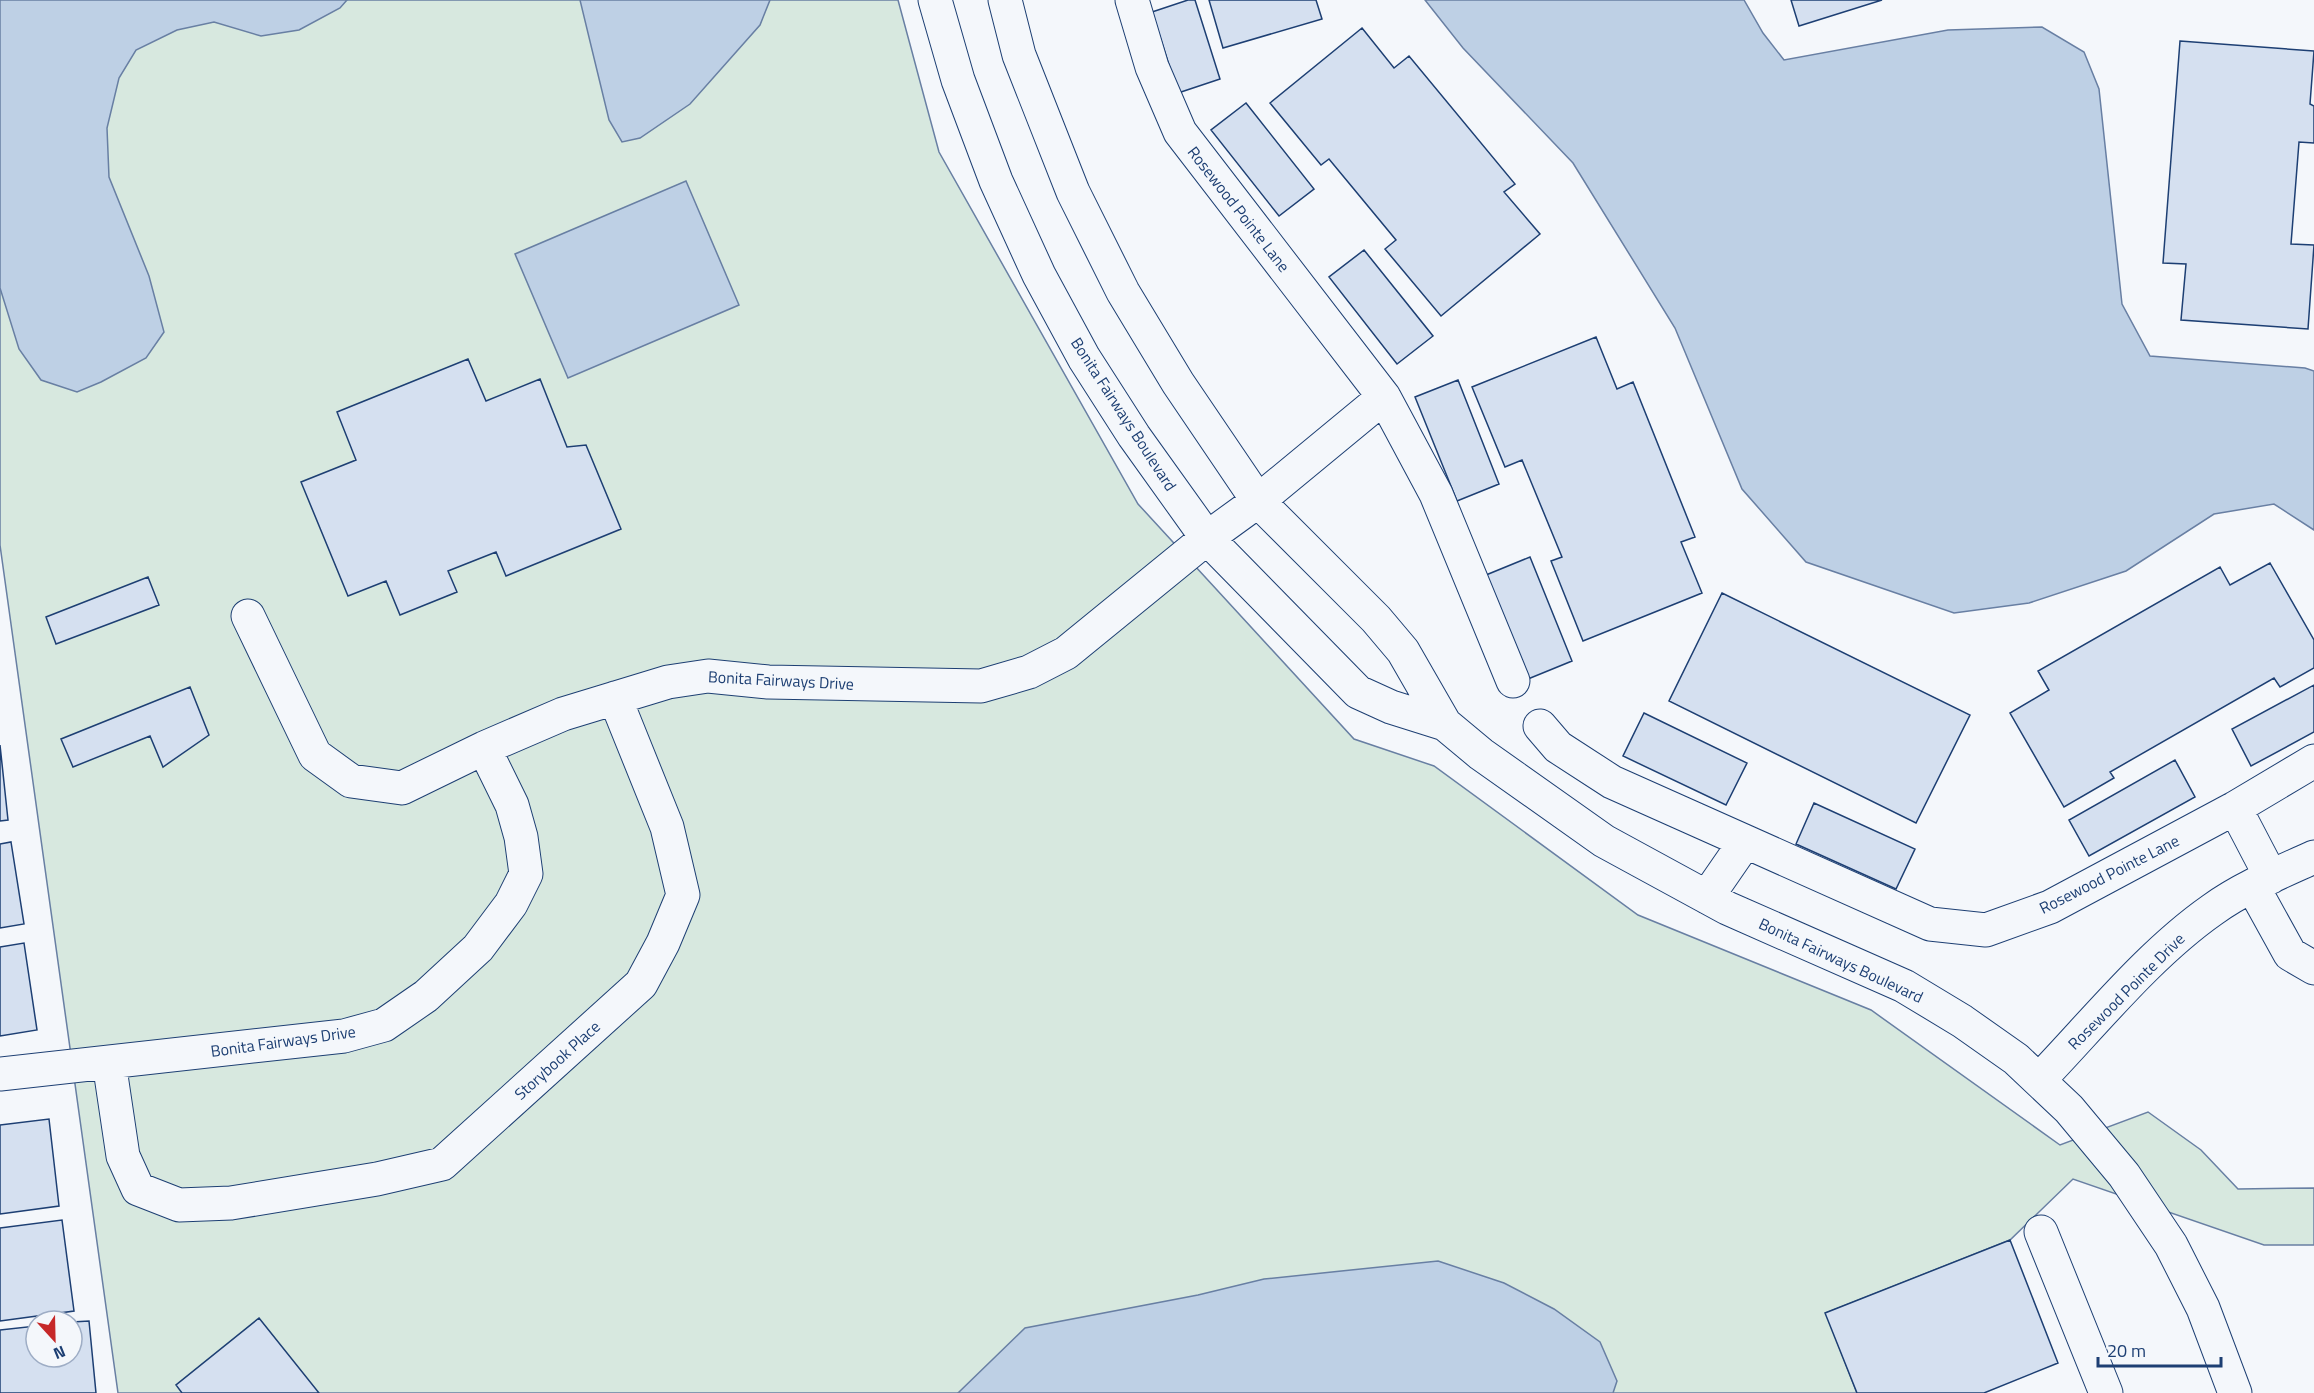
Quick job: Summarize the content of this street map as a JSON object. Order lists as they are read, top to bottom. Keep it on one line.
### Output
{"streets":{"street":["Rosewood Pointe Lane","Bonita Fairways Boulevard","Bonita Fairways Drive","Rosewood Pointe Drive","Storybook Place"]},"crossings":[["Bonita Fairways Boulevard","Bonita Fairways Drive"],["Bonita Fairways Boulevard","Rosewood Pointe Drive"],["Bonita Fairways Drive","Storybook Place"]],"scale_bar":"20 m","north":"bottom"}
